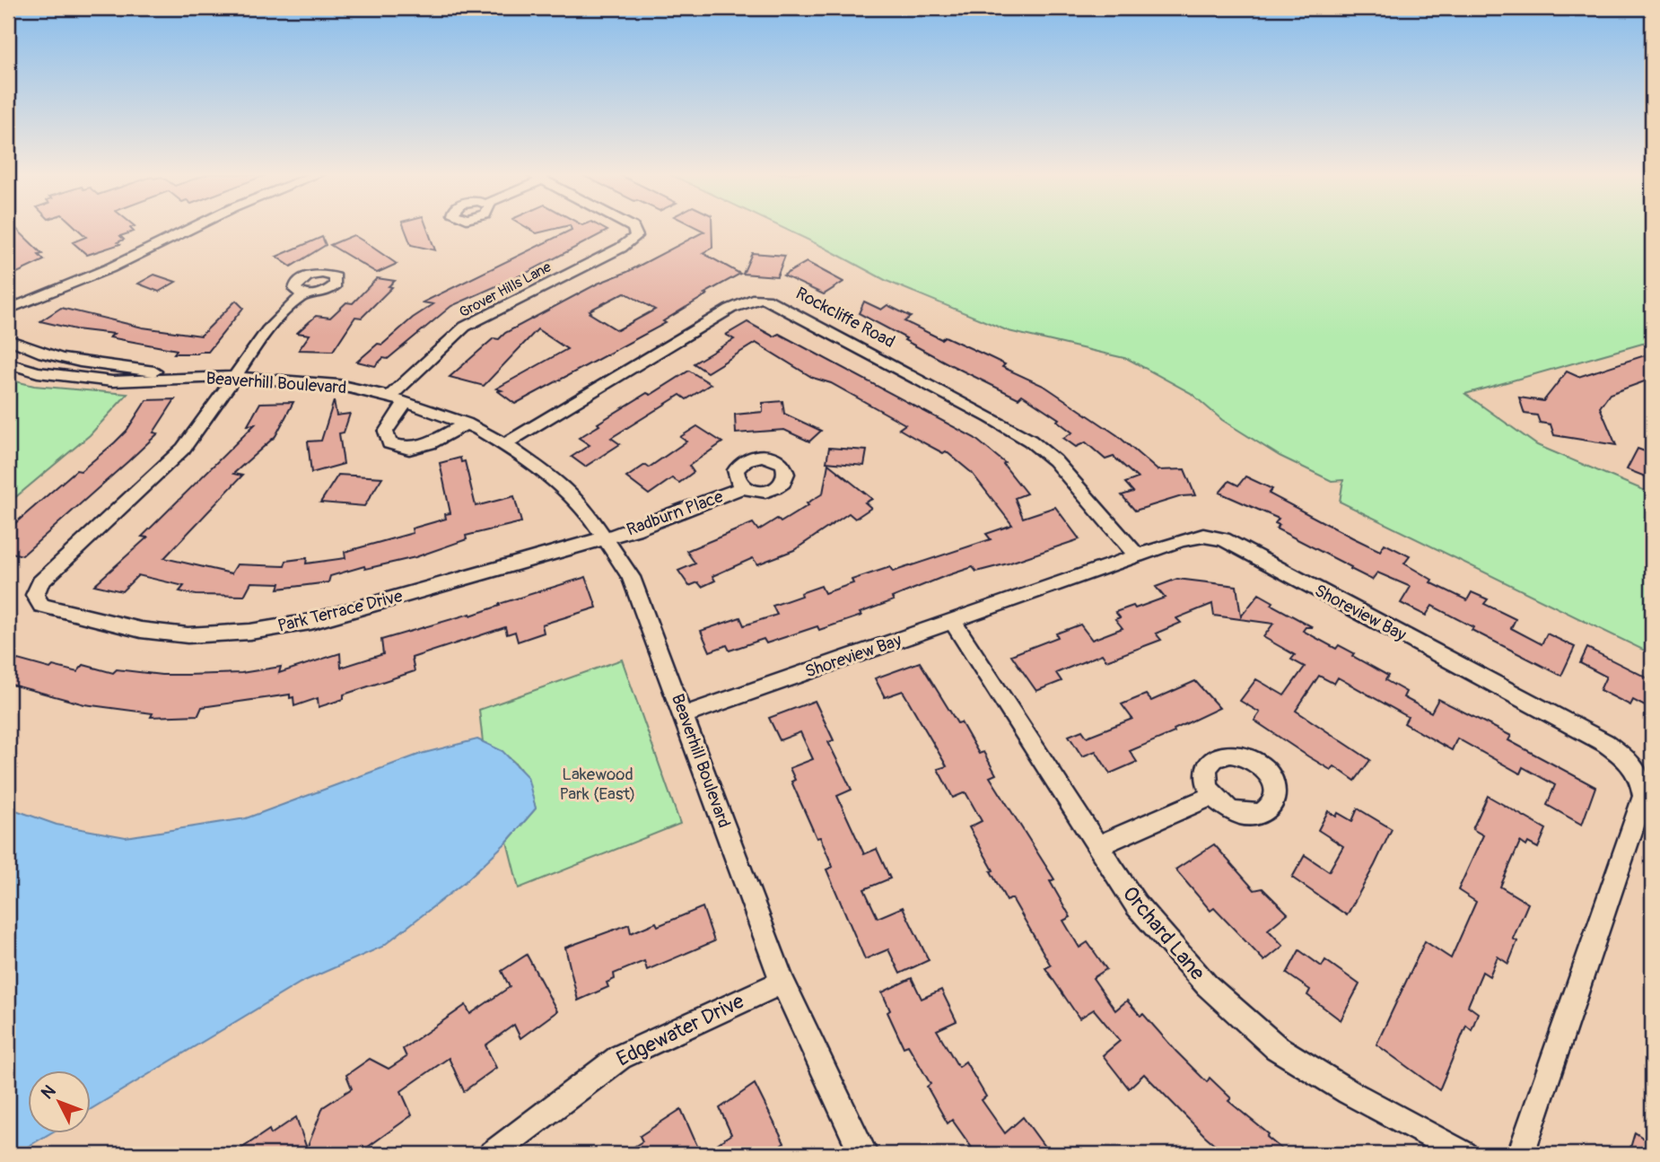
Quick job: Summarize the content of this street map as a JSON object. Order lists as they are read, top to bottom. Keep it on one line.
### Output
{"streets":{"street":["Grover Hills Lane","Rockcliffe Road","Beaverhill Boulevard","Radburn Place","Park Terrace Drive","Shoreview Bay","Orchard Lane","Edgewater Drive"]},"crossings":[["Grover Hills Lane","Beaverhill Boulevard"],["Rockcliffe Road","Beaverhill Boulevard"],["Rockcliffe Road","Shoreview Bay"],["Beaverhill Boulevard","Radburn Place"],["Beaverhill Boulevard","Park Terrace Drive"],["Beaverhill Boulevard","Shoreview Bay"],["Beaverhill Boulevard","Edgewater Drive"],["Radburn Place","Park Terrace Drive"],["Shoreview Bay","Orchard Lane"]],"parks":["Lakewood Park (East)"],"north":"top left"}
